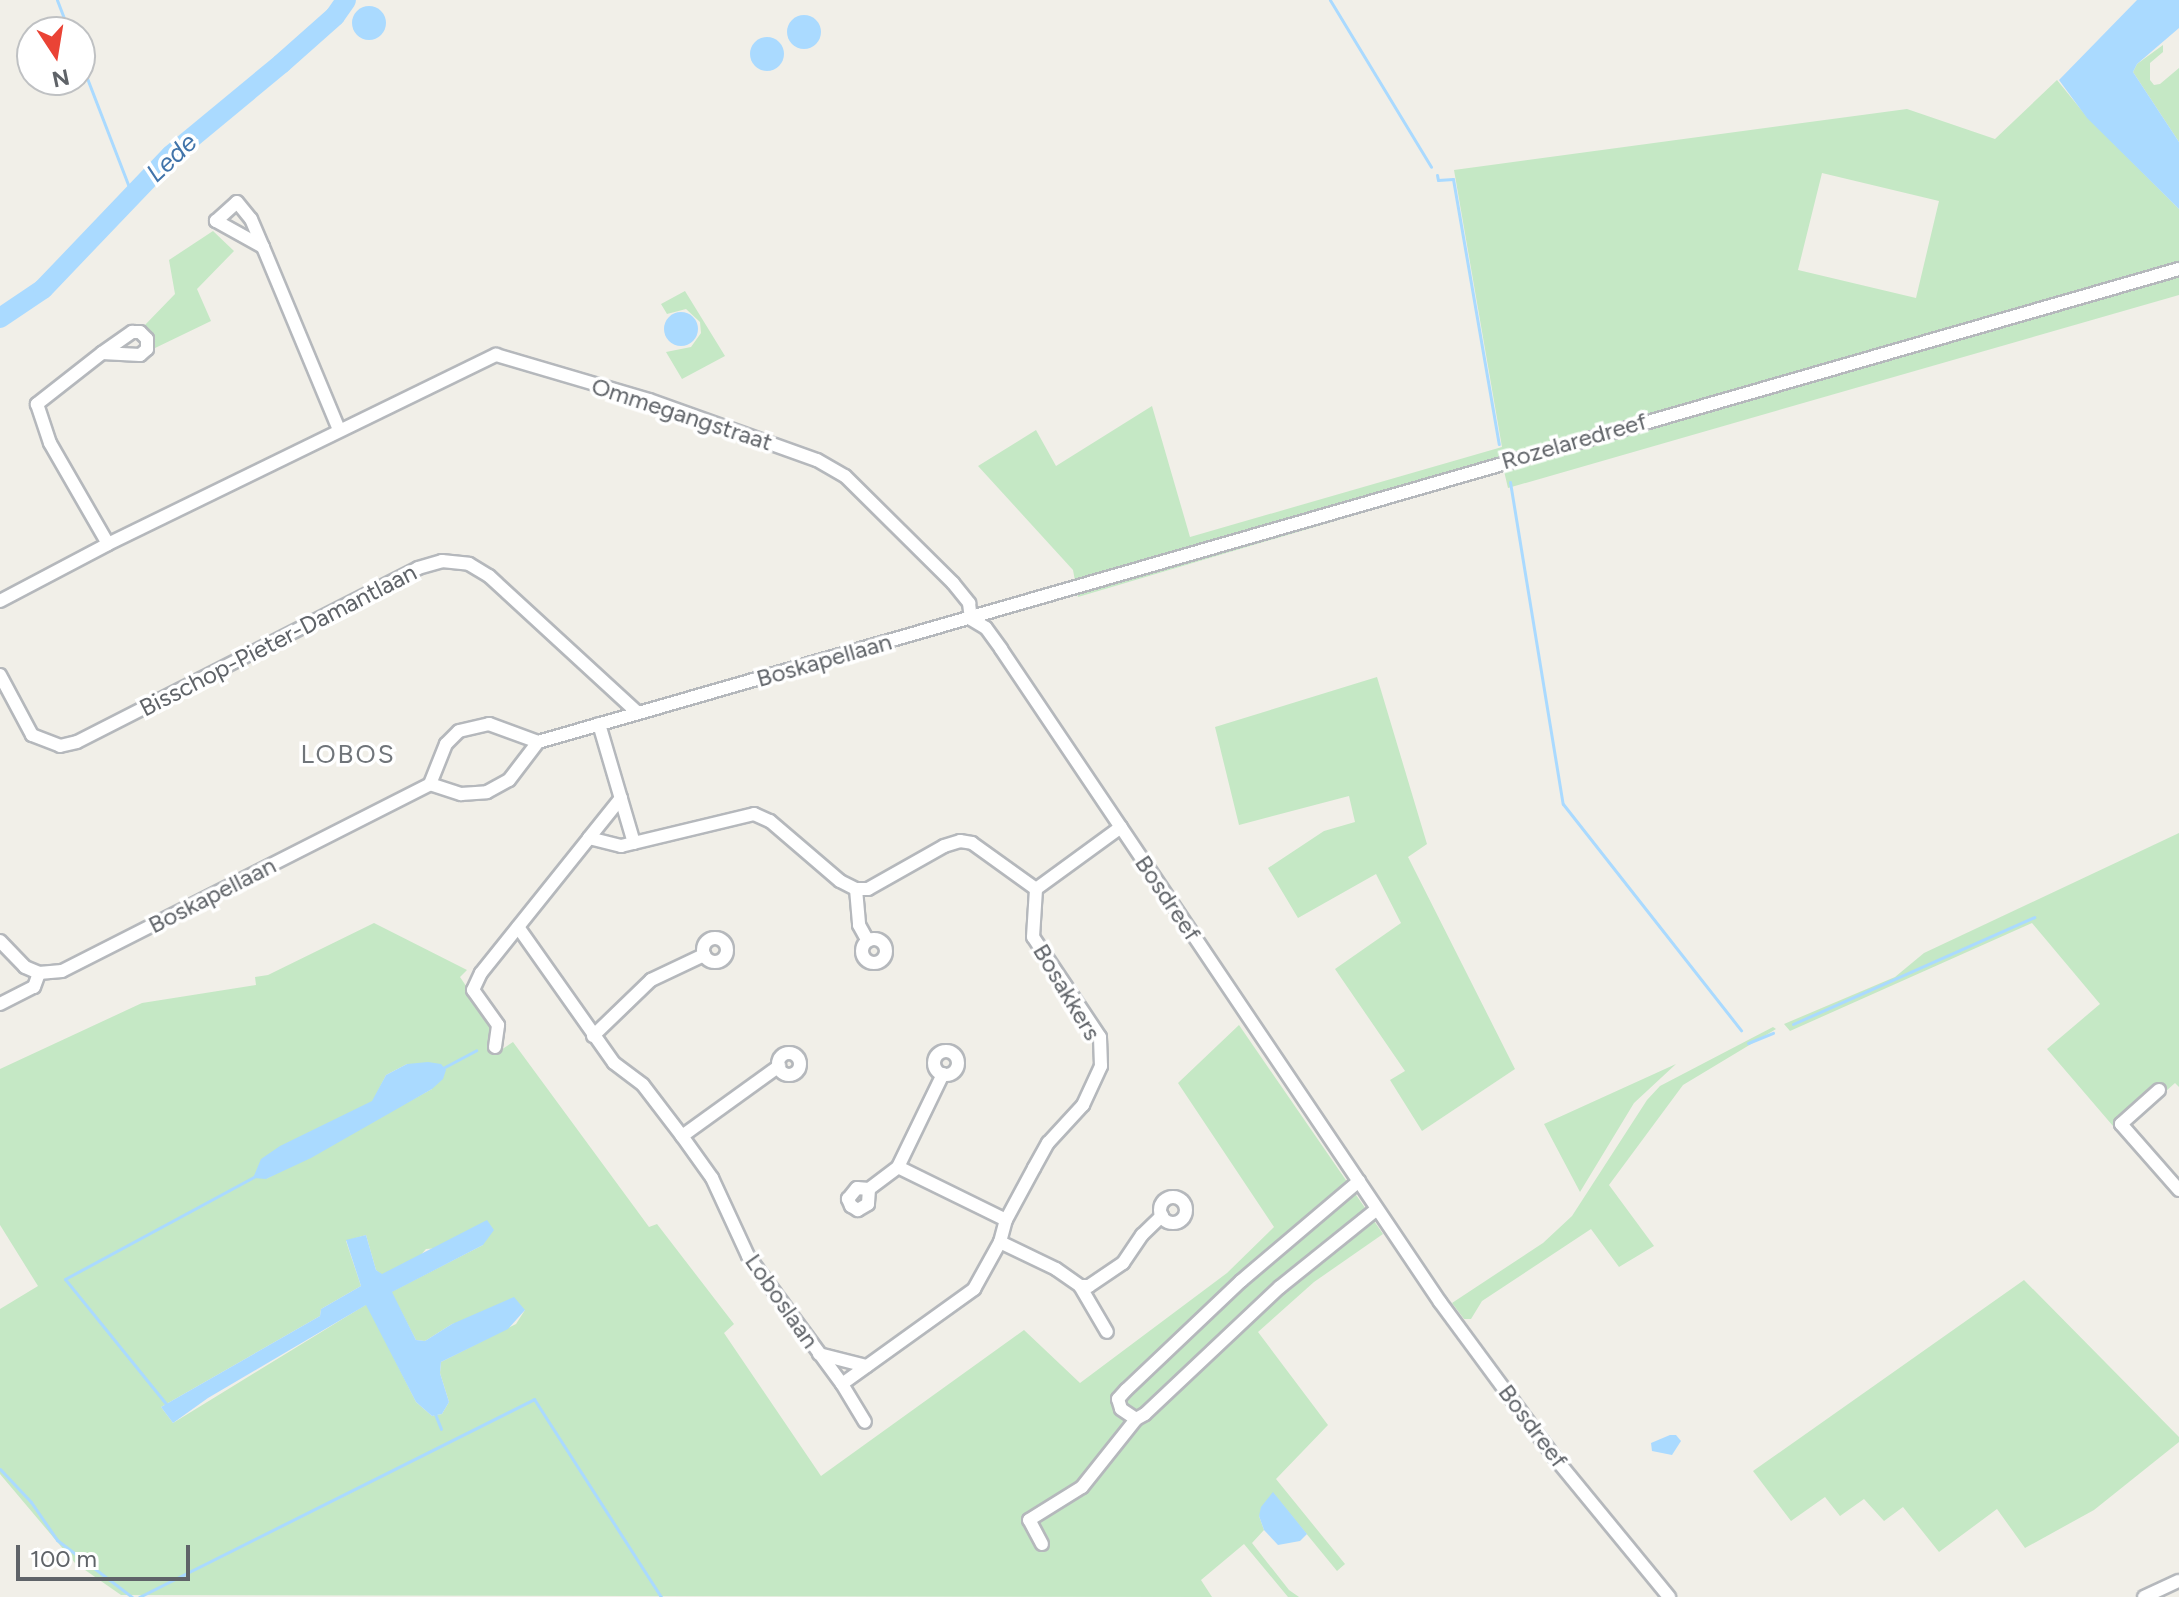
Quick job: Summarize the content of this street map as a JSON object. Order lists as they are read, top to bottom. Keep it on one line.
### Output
{"streets":{"street":["Ommegangstraat","Rozelaredreef","Bisschop-Pieter-Damantlaan","Boskapellaan","Bosdreef","Bosakkers","Loboslaan"]},"crossings":[["Ommegangstraat","Rozelaredreef"],["Ommegangstraat","Boskapellaan"],["Ommegangstraat","Bosdreef"],["Rozelaredreef","Boskapellaan"],["Rozelaredreef","Bosdreef"],["Bisschop-Pieter-Damantlaan","Boskapellaan"],["Boskapellaan","Bosdreef"],["Bosakkers","Loboslaan"]],"districts":["LOBOS"],"water":["Lede"],"scale_bar":"100 m","north":"bottom"}
